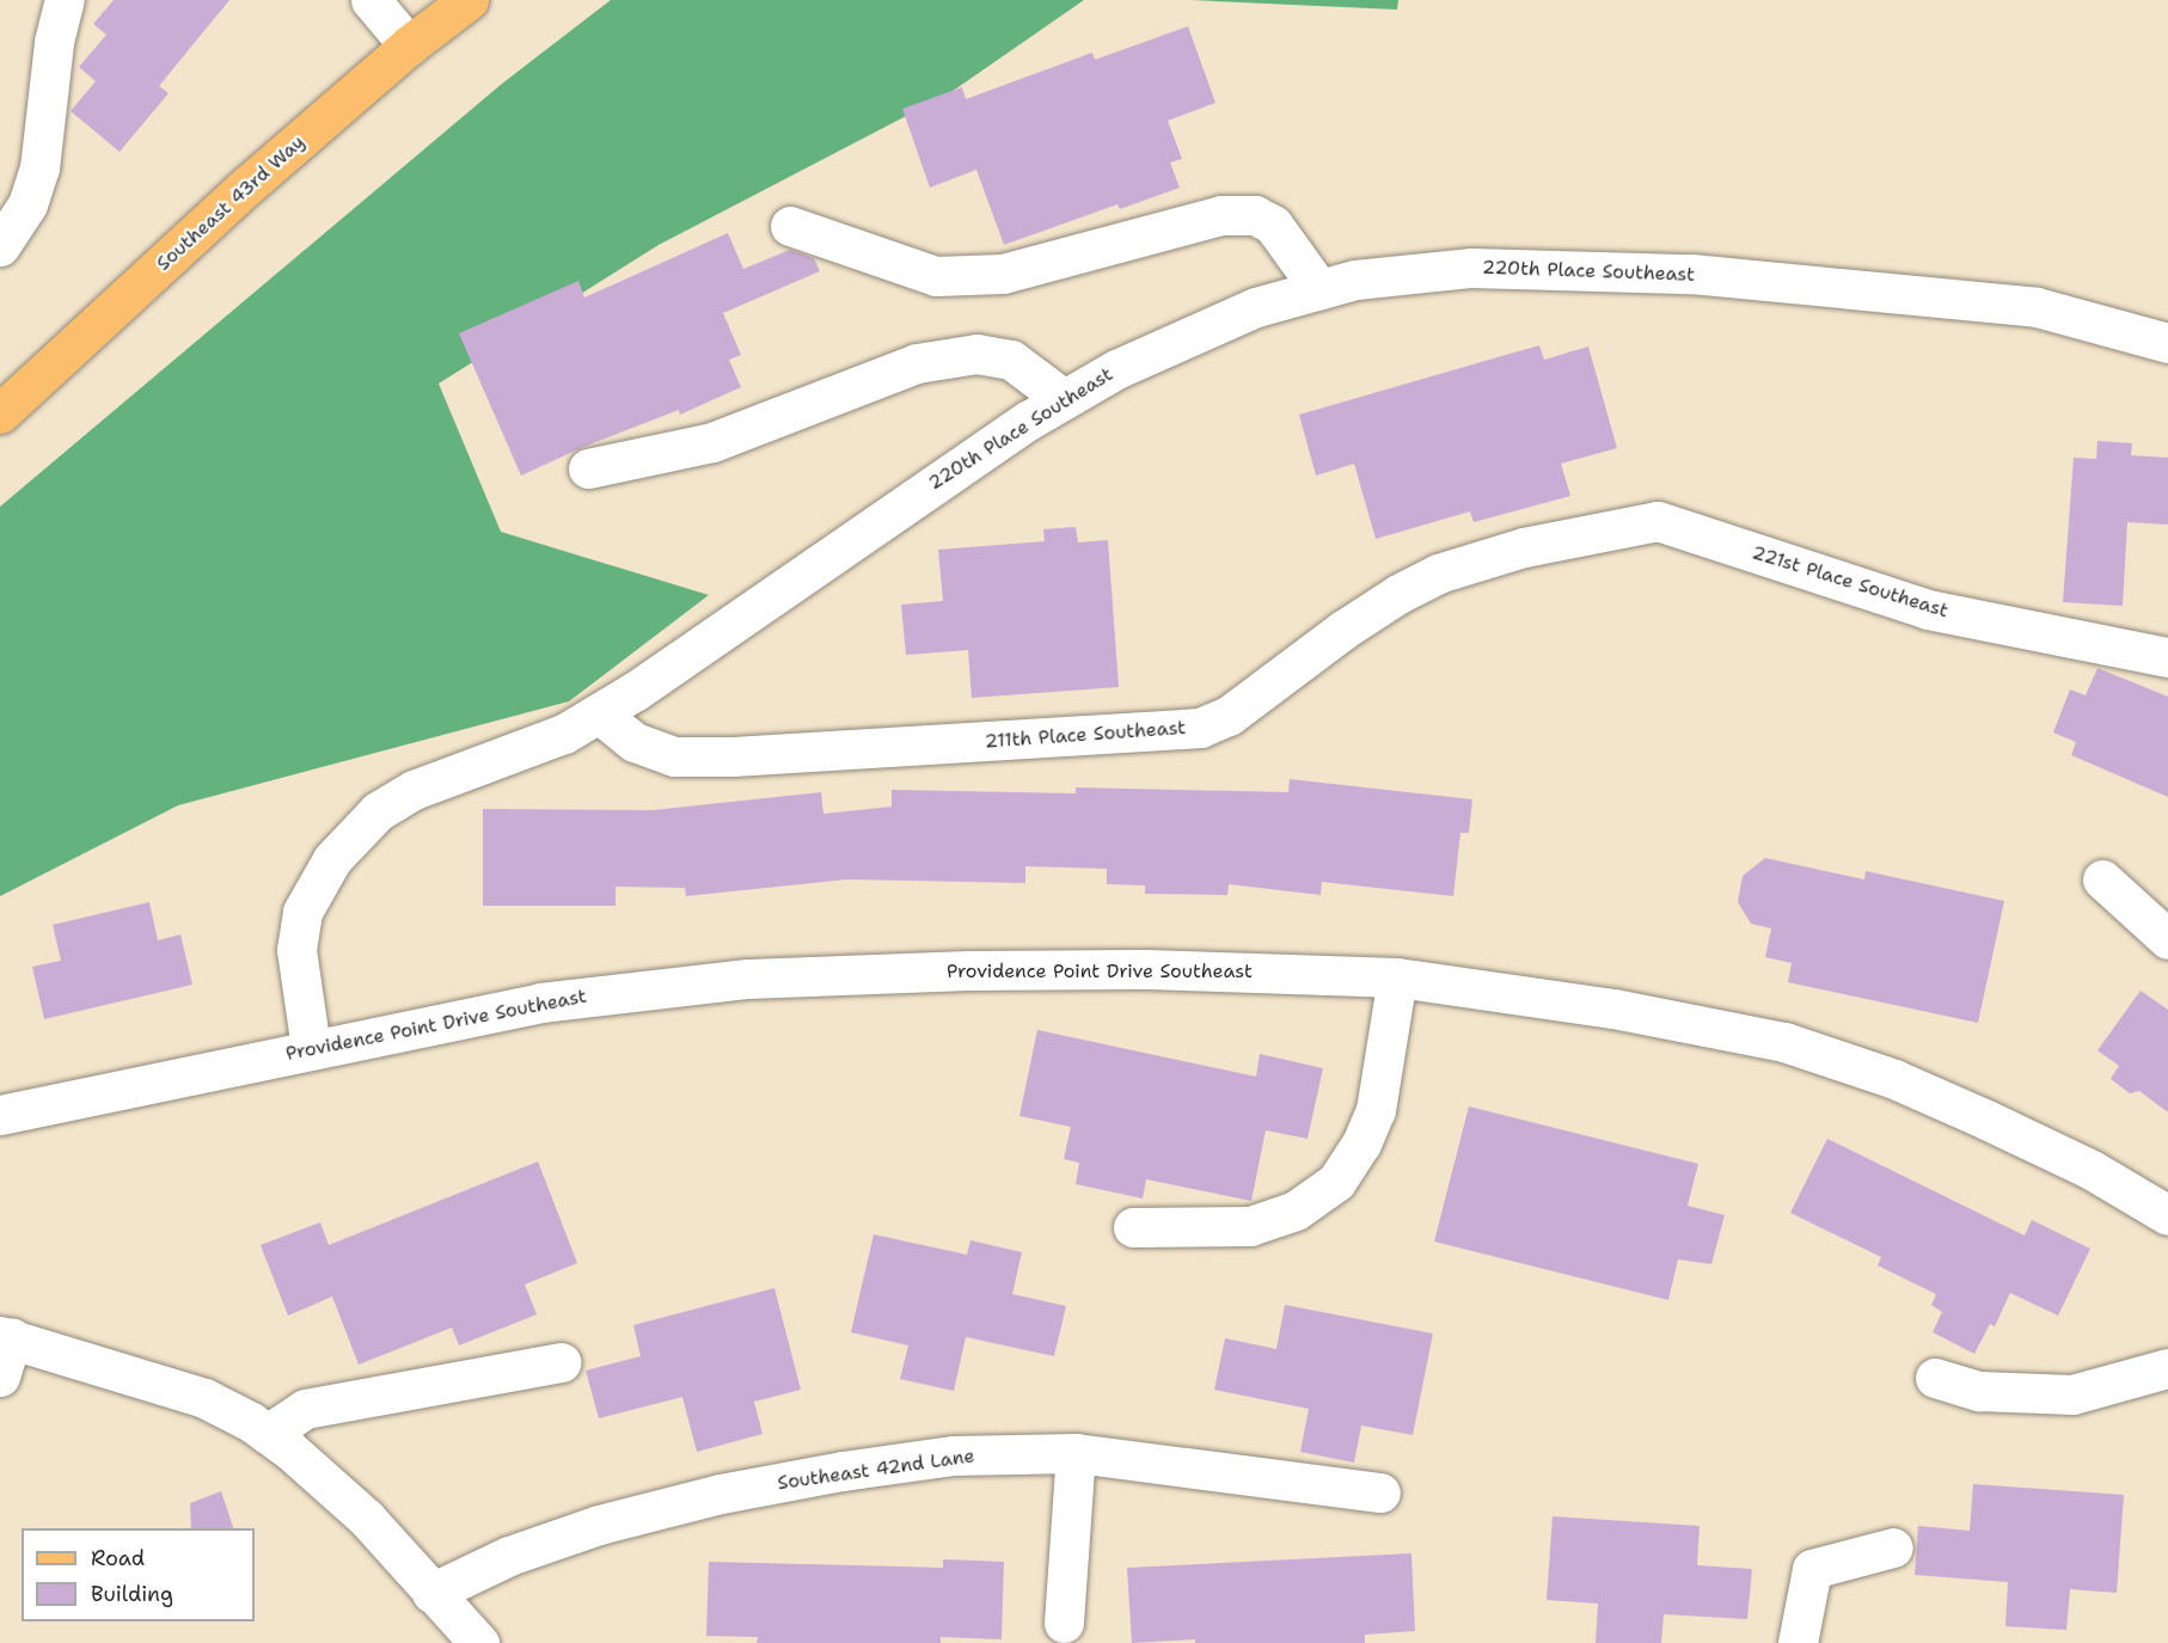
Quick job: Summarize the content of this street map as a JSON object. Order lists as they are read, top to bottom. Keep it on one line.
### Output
{"streets":{"main road":["Southeast 43rd Way"],"street":["220th Place Southeast","221st Place Southeast","211th Place Southeast","Providence Point Drive Southeast","Southeast 42nd Lane"]},"crossings":[["220th Place Southeast","211th Place Southeast"],["220th Place Southeast","Providence Point Drive Southeast"],["221st Place Southeast","211th Place Southeast"]],"legend":["Road","Building"]}
